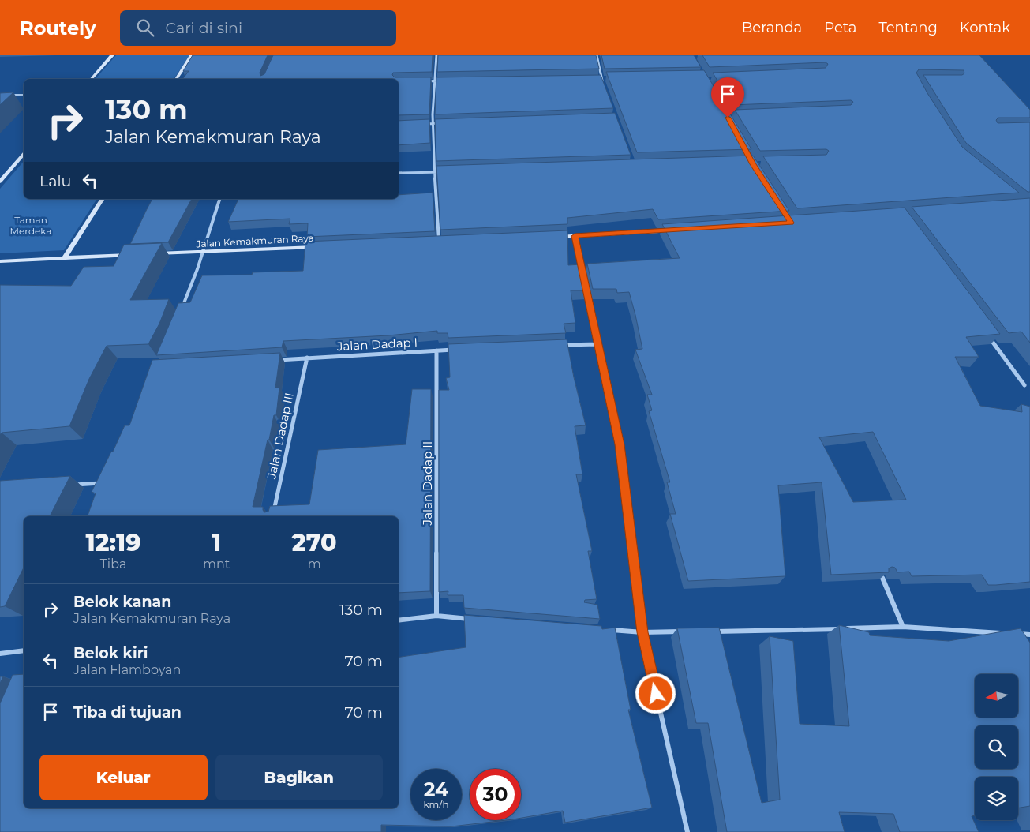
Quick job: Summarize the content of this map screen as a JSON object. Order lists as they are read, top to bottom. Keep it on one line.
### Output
{"streets":{"main road":["Jalan Kemakmuran Raya"],"street":["Jalan Dadap I","Jalan Dadap III","Jalan Dadap II"]},"crossings":[["Jalan Dadap I","Jalan Dadap III"],["Jalan Dadap I","Jalan Dadap II"]],"parks":["Taman Merdeka"],"north":"left","page":{"header":"Routely","search":"Cari di sini","nav":["Beranda","Peta","Tentang","Kontak"],"turn":["130 m","Jalan Kemakmuran Raya"],"then":"Lalu","eta":["12:19","Tiba","1","mnt","270","m"],"list":[{"name":"Belok kanan","note":"Jalan Kemakmuran Raya","value":"130 m"},{"name":"Belok kiri","note":"Jalan Flamboyan","value":"70 m"},{"name":"Tiba di tujuan","value":"70 m"}],"buttons":["Keluar","Bagikan"],"speed":"24 km/h","limit":"30"}}
